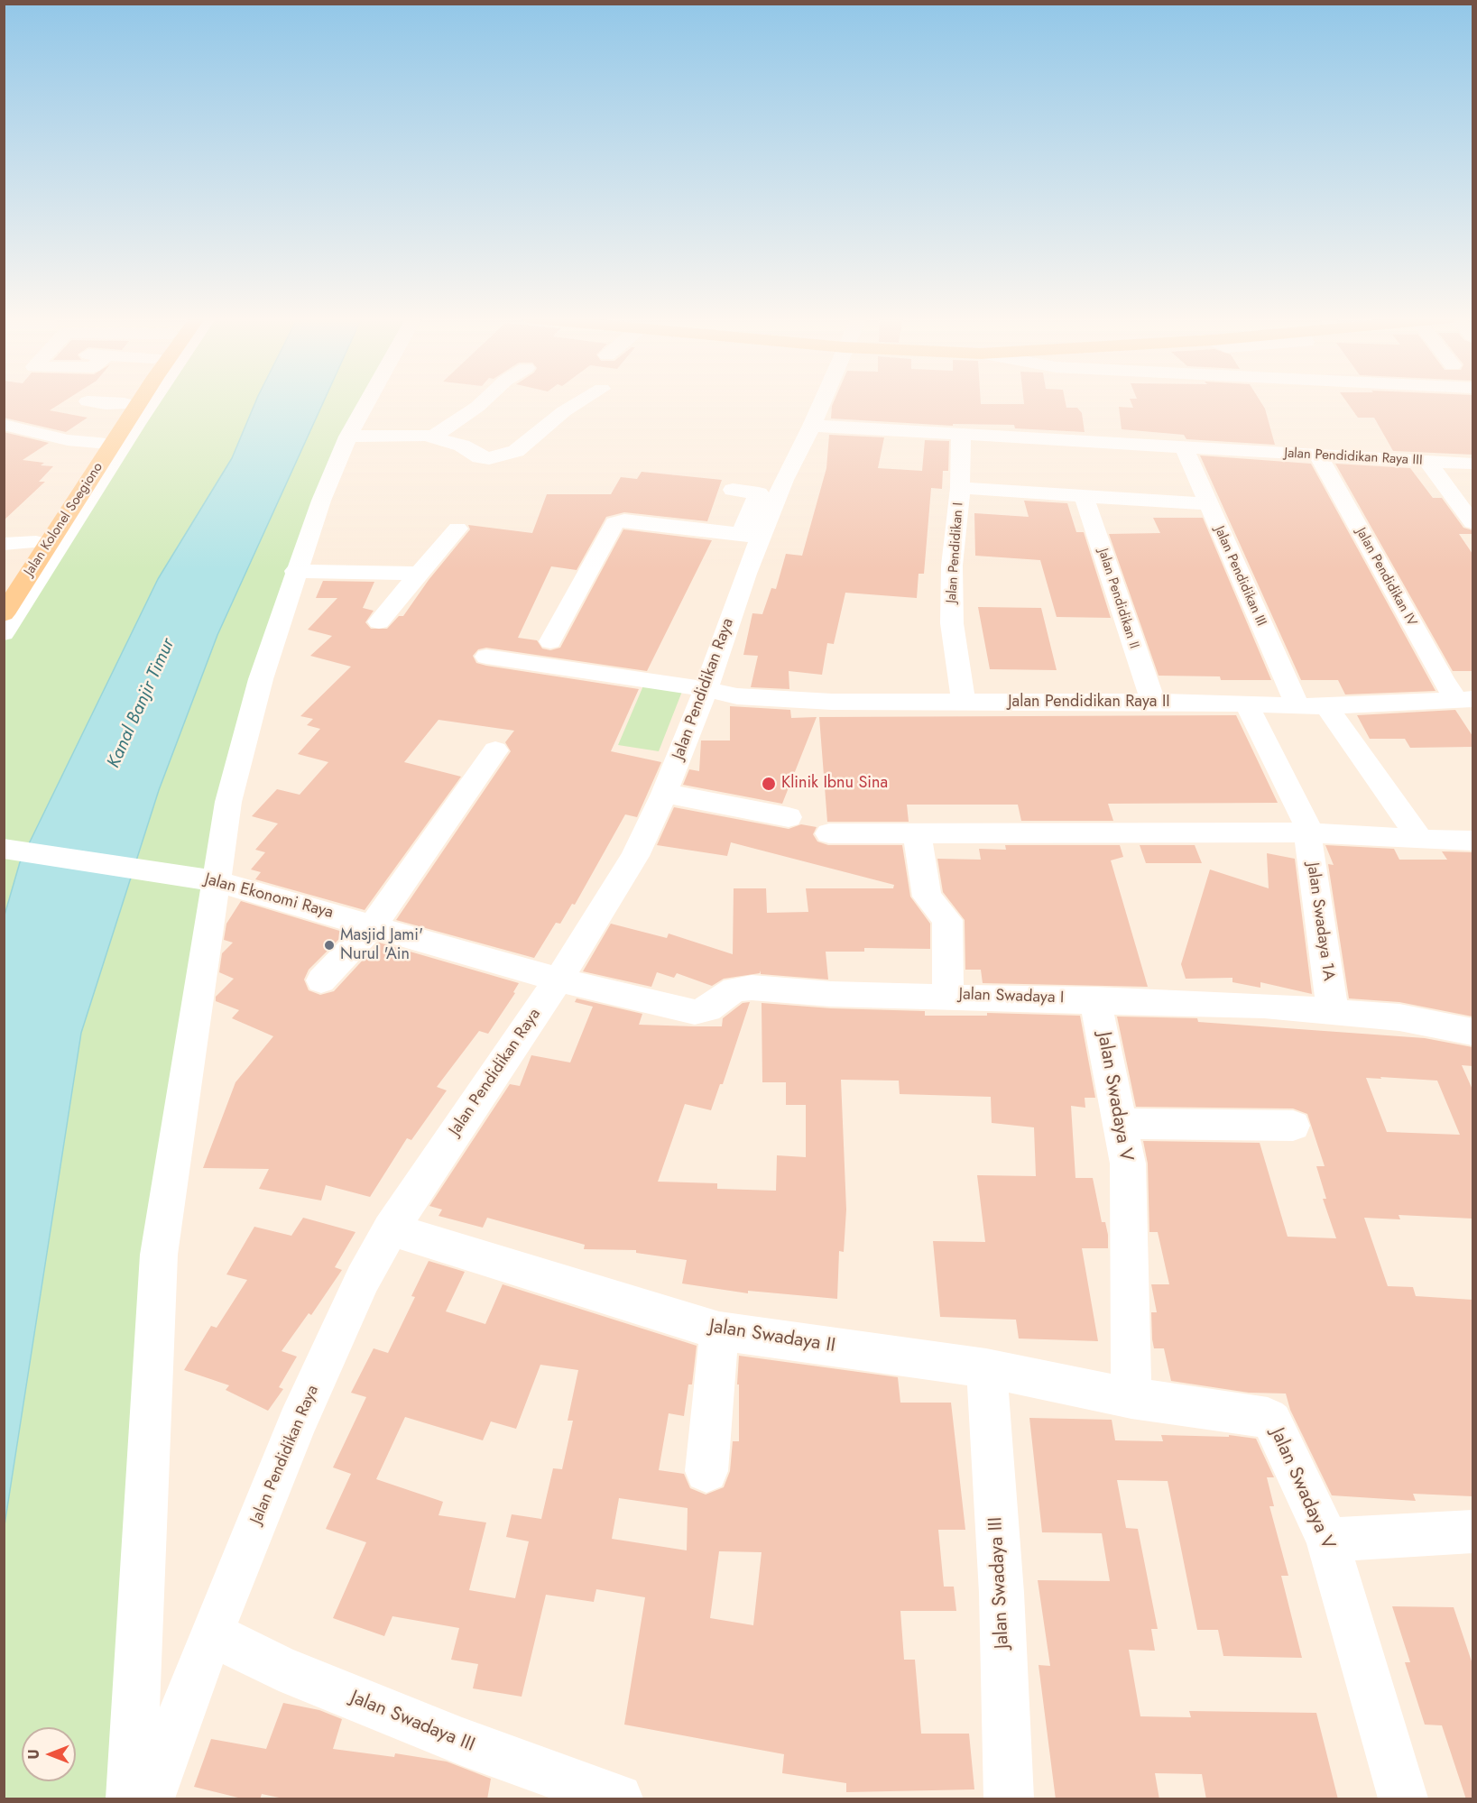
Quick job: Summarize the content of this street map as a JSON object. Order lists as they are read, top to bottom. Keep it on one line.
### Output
{"streets":{"main road":["Jalan Kolonel Soegiono"],"street":["Jalan Pendidikan Raya III","Jalan Pendidikan I","Jalan Pendidikan III","Jalan Pendidikan IV","Jalan Pendidikan II","Jalan Pendidikan Raya","Jalan Pendidikan Raya II","Jalan Ekonomi Raya","Jalan Swadaya 1A","Jalan Swadaya I","Jalan Swadaya V","Jalan Swadaya II","Jalan Swadaya III"]},"crossings":[["Jalan Pendidikan Raya III","Jalan Pendidikan I"],["Jalan Pendidikan Raya III","Jalan Pendidikan III"],["Jalan Pendidikan Raya III","Jalan Pendidikan IV"],["Jalan Pendidikan Raya III","Jalan Pendidikan Raya"],["Jalan Pendidikan I","Jalan Pendidikan Raya II"],["Jalan Pendidikan III","Jalan Pendidikan Raya II"],["Jalan Pendidikan IV","Jalan Pendidikan Raya II"],["Jalan Pendidikan II","Jalan Pendidikan Raya II"],["Jalan Pendidikan Raya","Jalan Pendidikan Raya II"],["Jalan Pendidikan Raya","Jalan Ekonomi Raya"],["Jalan Pendidikan Raya","Jalan Swadaya I"],["Jalan Pendidikan Raya","Jalan Swadaya II"],["Jalan Pendidikan Raya","Jalan Swadaya III"],["Jalan Pendidikan Raya II","Jalan Swadaya 1A"],["Jalan Ekonomi Raya","Jalan Swadaya I"],["Jalan Swadaya 1A","Jalan Swadaya I"],["Jalan Swadaya I","Jalan Swadaya V"],["Jalan Swadaya V","Jalan Swadaya II"],["Jalan Swadaya II","Jalan Swadaya III"]],"water":["Kanal Banjir Timur"],"places":["Klinik Ibnu Sina","Masjid Jami' Nurul 'Ain"],"north":"left"}
